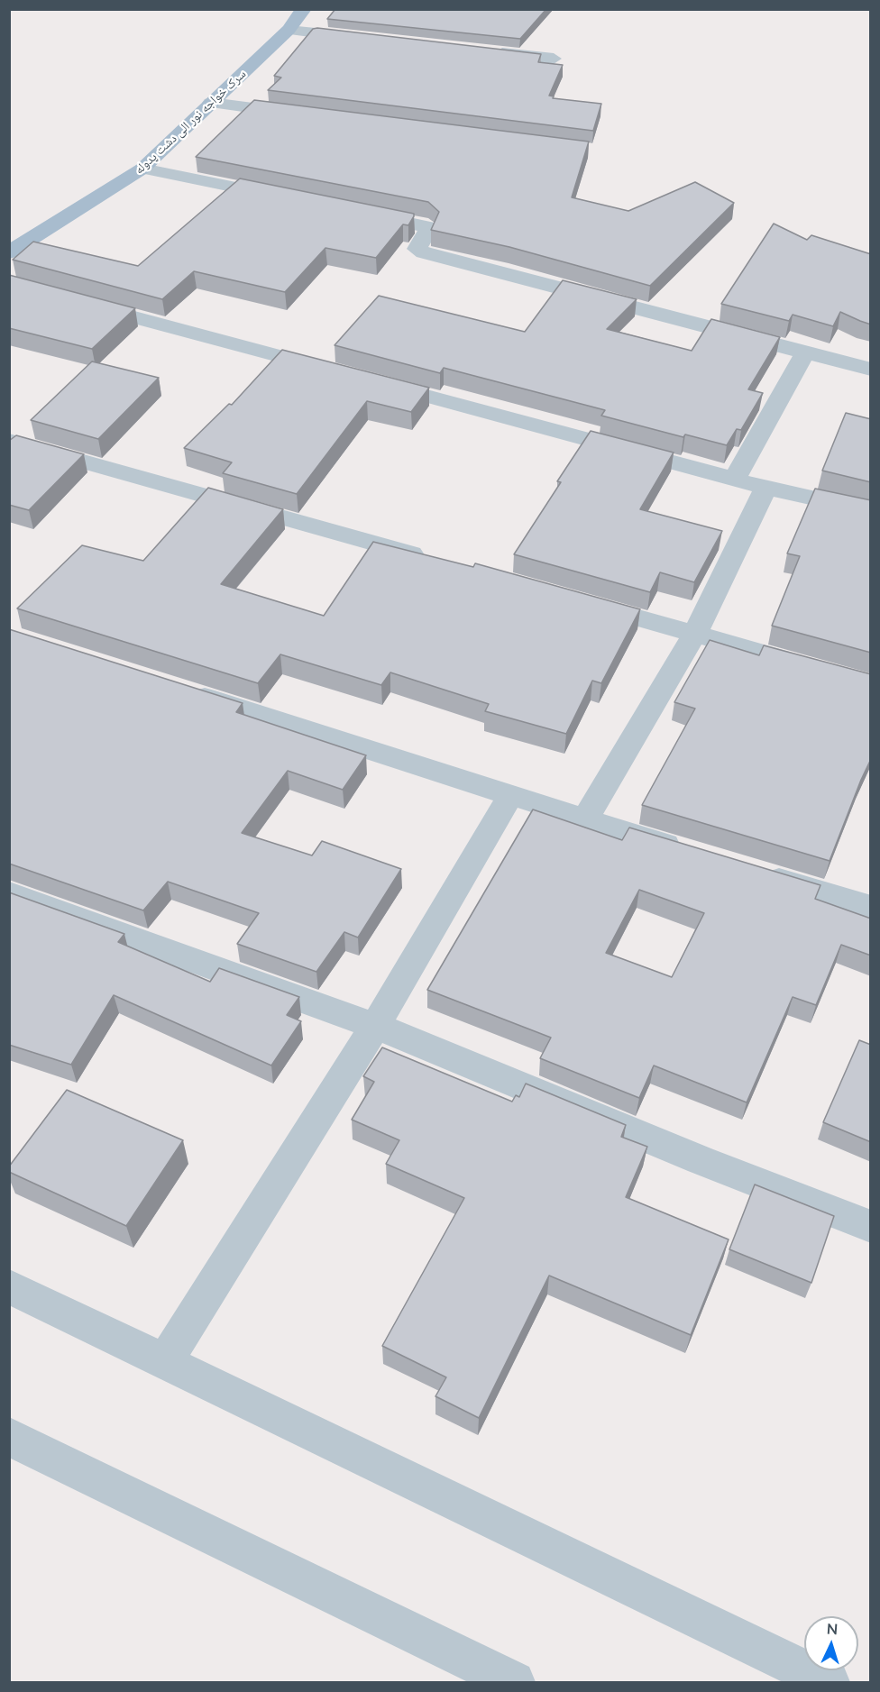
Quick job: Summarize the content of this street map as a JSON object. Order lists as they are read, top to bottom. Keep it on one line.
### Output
{"streets":{"main road":["سرک خواجه نور الی دشت پدوله"]},"north":"top"}
